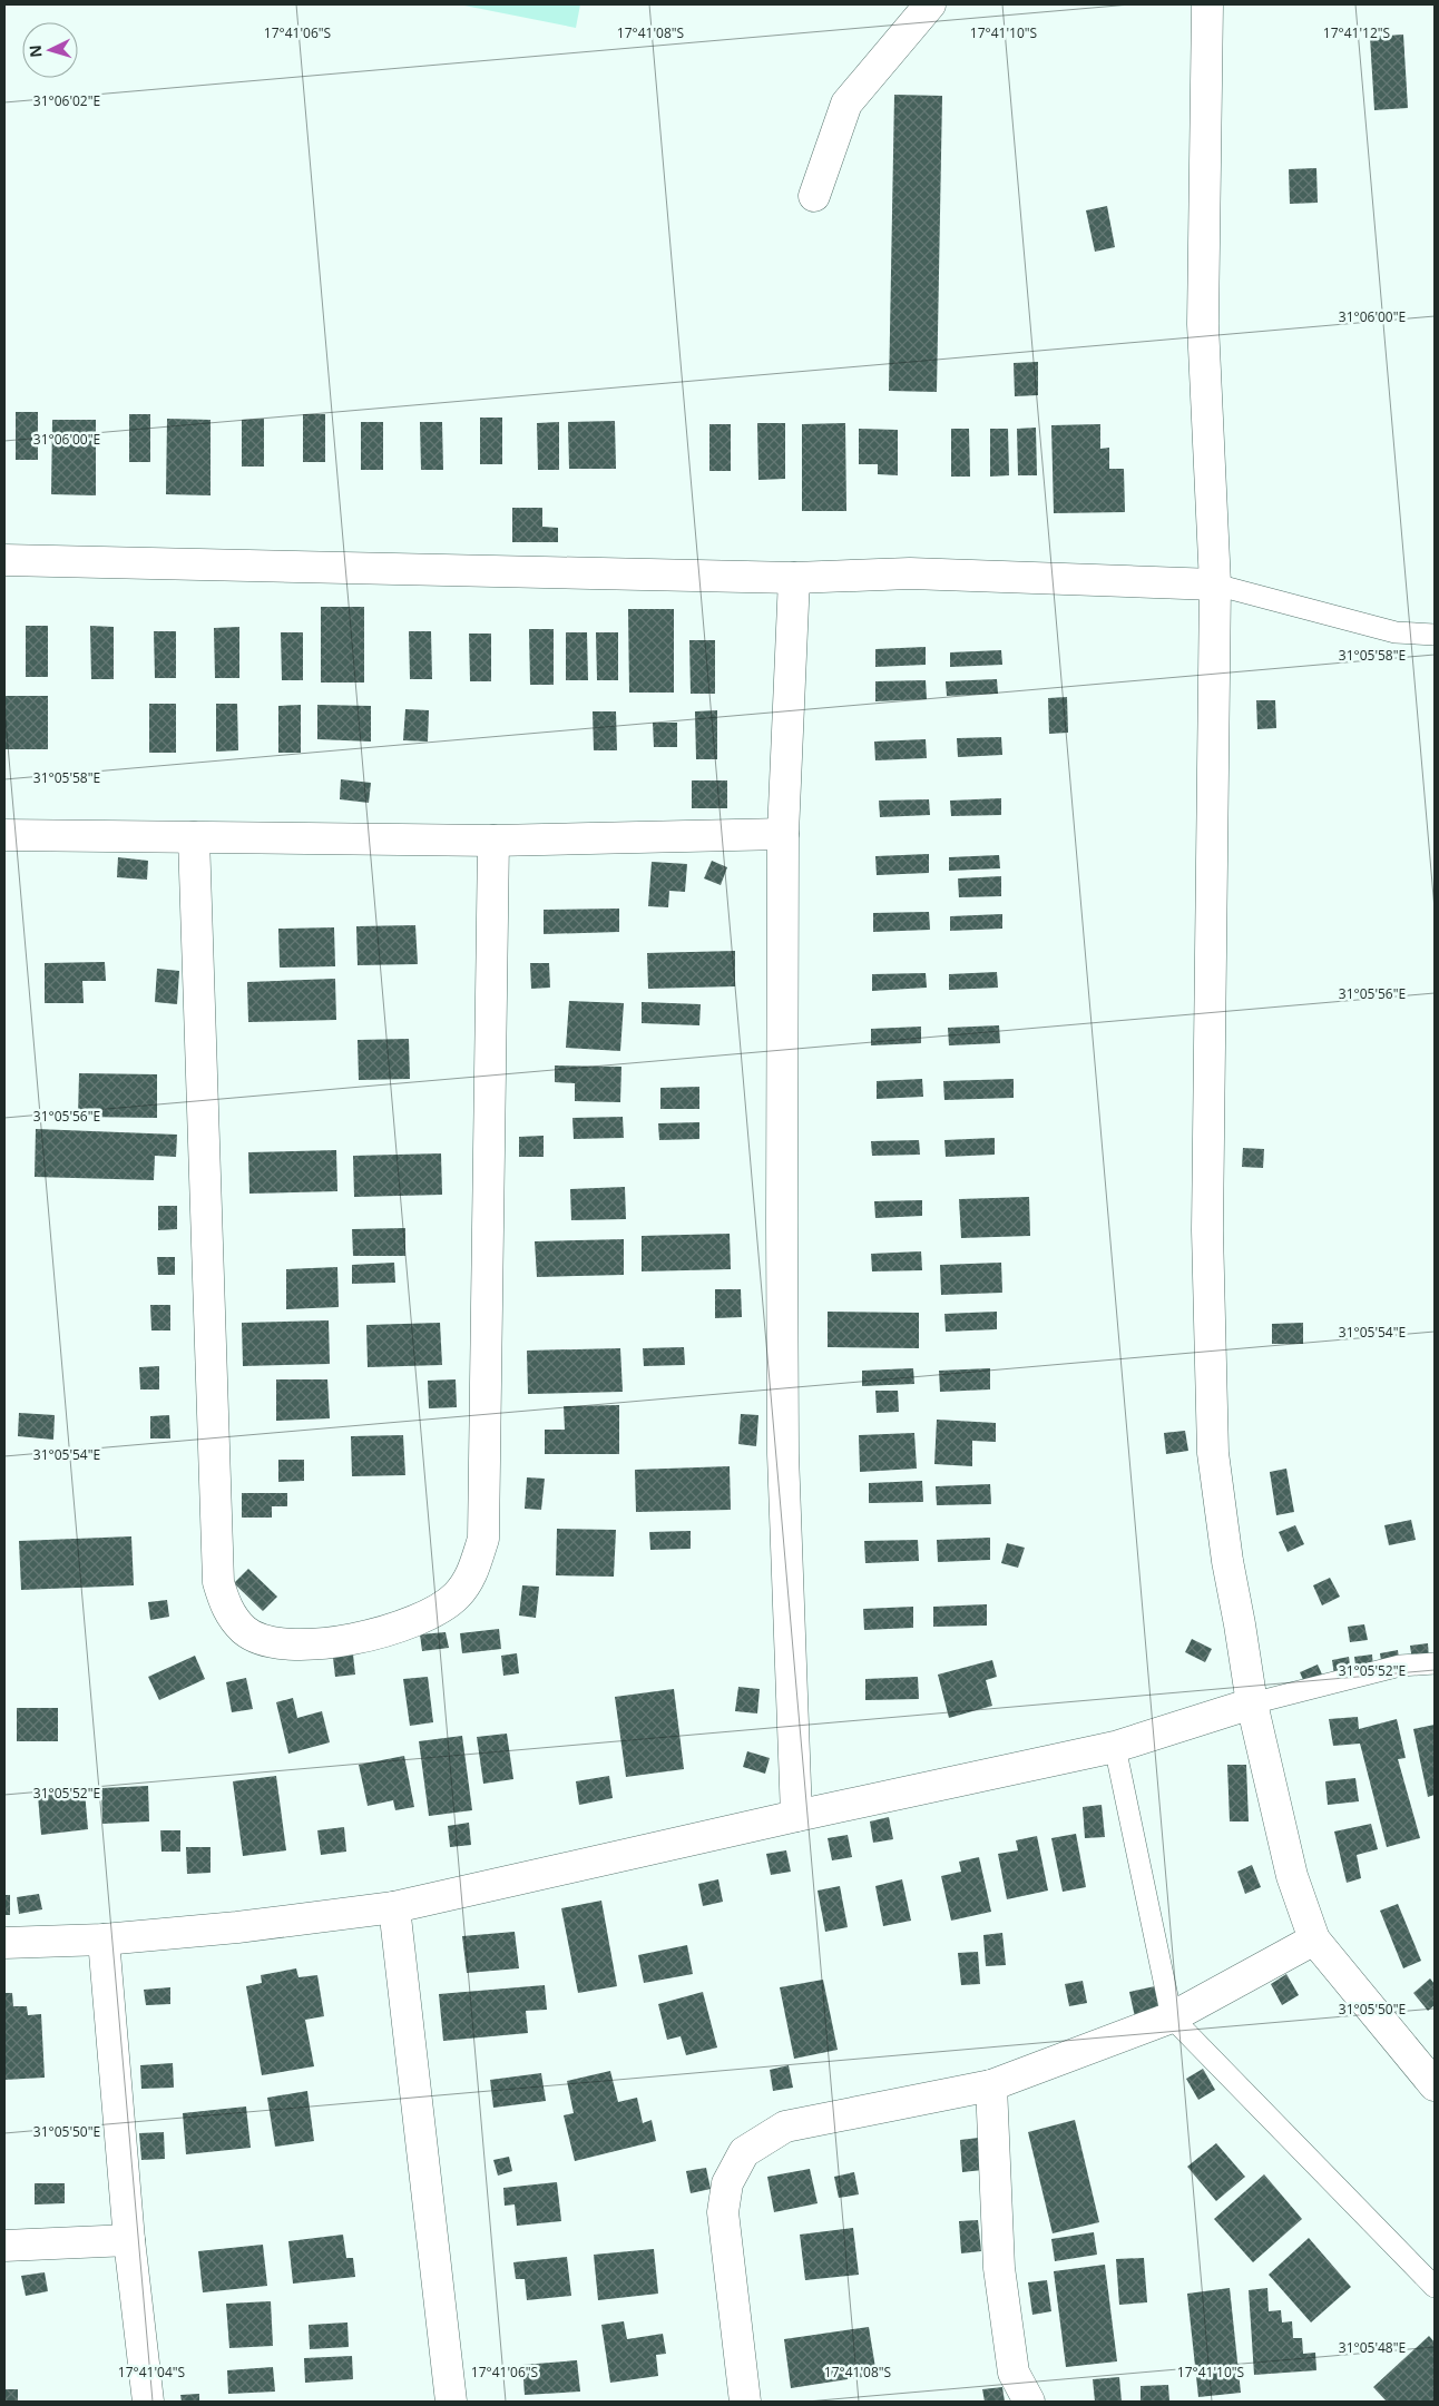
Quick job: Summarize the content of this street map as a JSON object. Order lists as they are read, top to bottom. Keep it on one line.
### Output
{"north":"left","coordinates":["17°41'12\"S","17°41'06\"S","17°41'08\"S","17°41'10\"S","31°06'02\"E","31°06'00\"E","31°05'58\"E","31°05'56\"E","31°05'54\"E","31°05'52\"E","31°05'50\"E","31°05'48\"E","17°41'04\"S"]}
